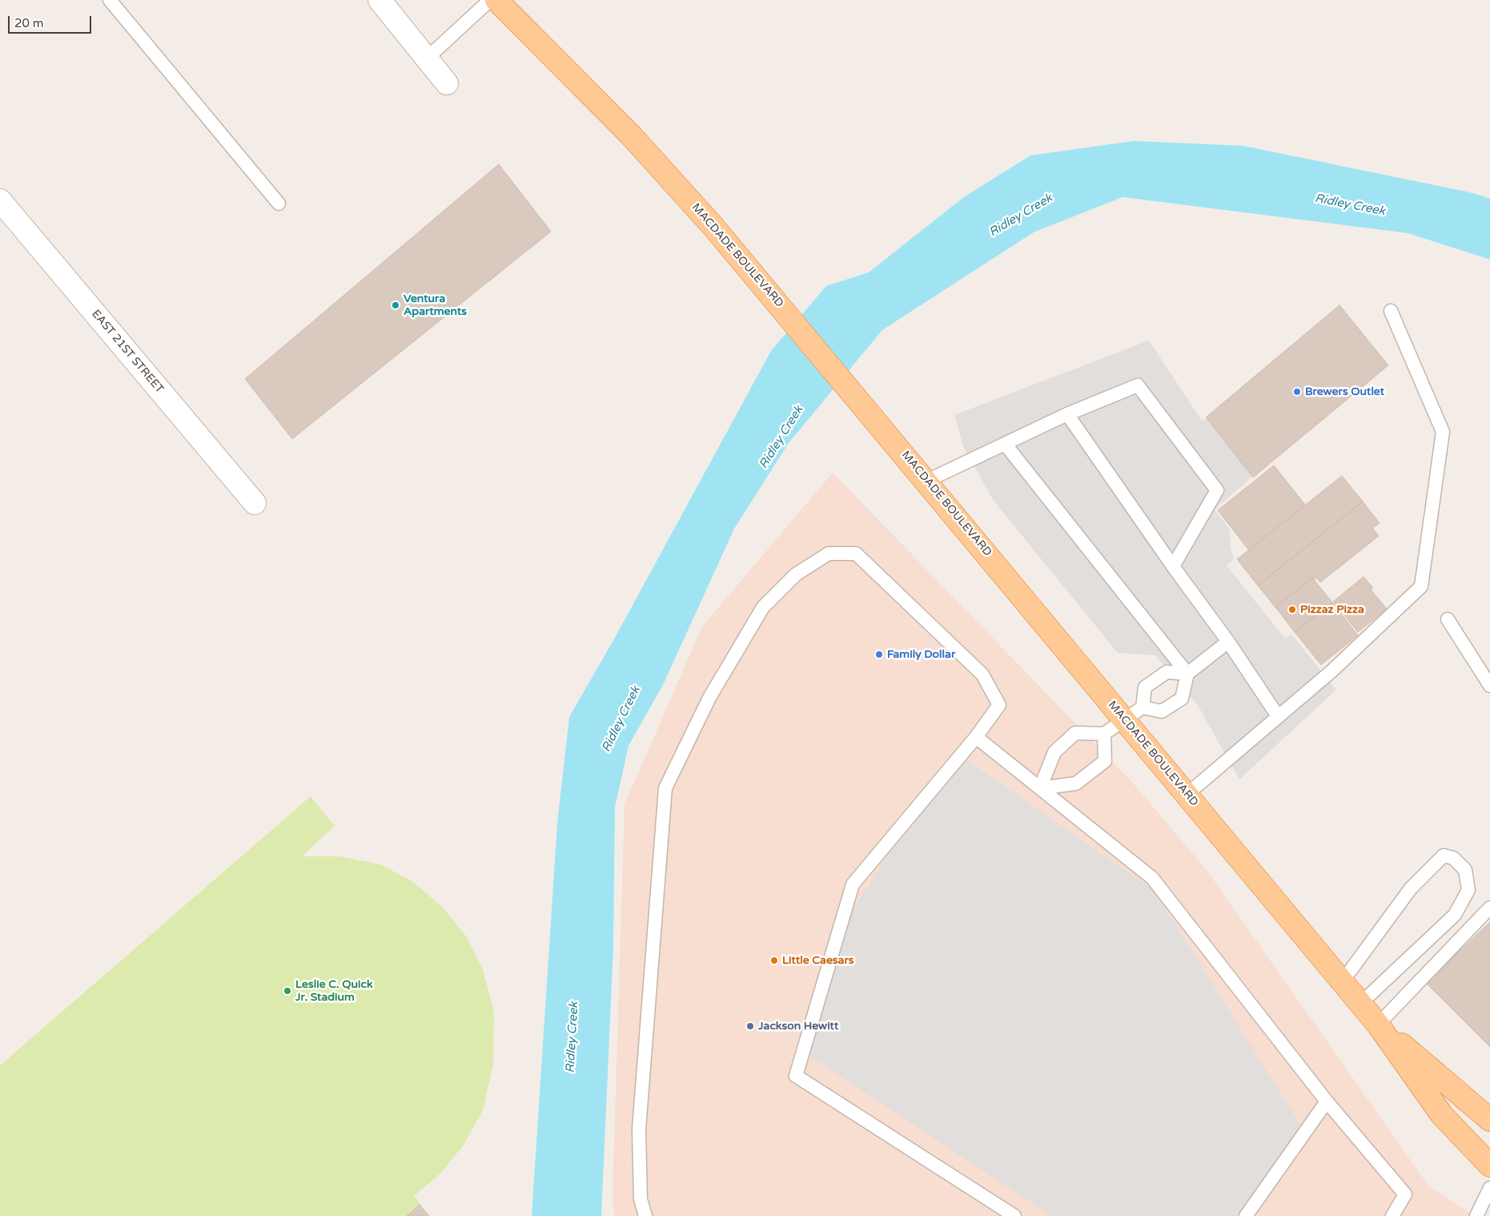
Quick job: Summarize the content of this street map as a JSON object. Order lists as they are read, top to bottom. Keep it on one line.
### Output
{"streets":{"main road":["MACDADE BOULEVARD"],"street":["EAST 21ST STREET"]},"water":["Ridley Creek"],"places":["Ventura Apartments","Brewers Outlet","Pizzaz Pizza","Family Dollar","Little Caesars","Leslie C. Quick Jr. Stadium","Jackson Hewitt"],"scale_bar":"20 m"}
